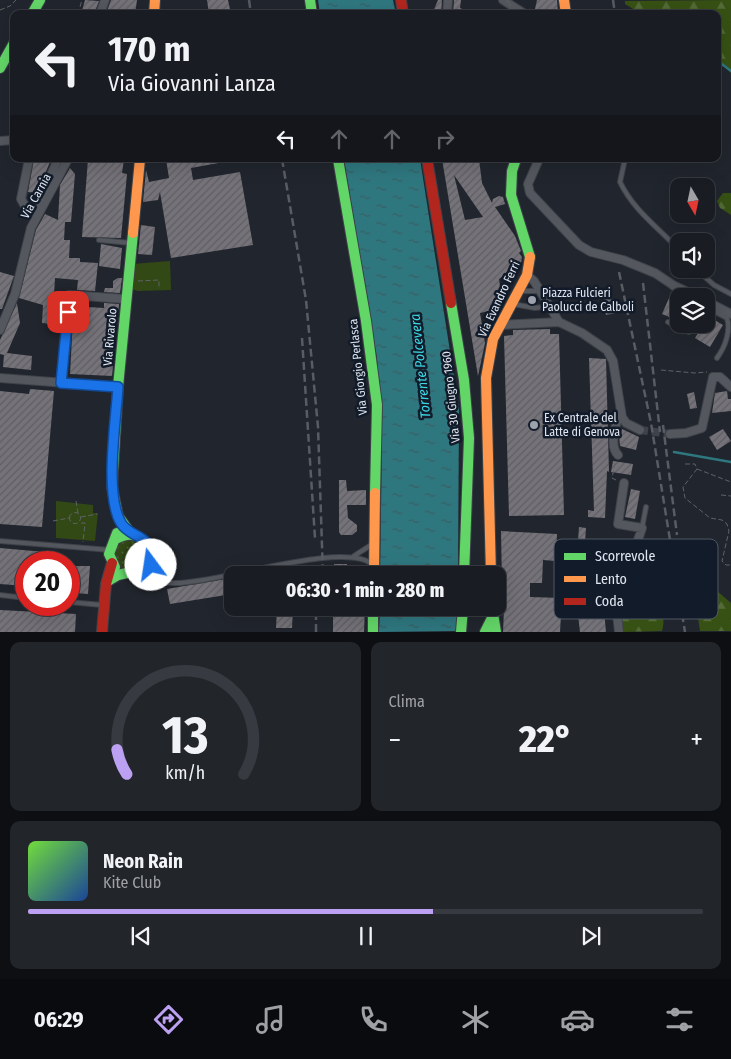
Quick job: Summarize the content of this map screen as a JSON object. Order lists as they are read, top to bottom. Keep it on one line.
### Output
{"streets":{"main road":["Via Evandro Ferri","Via Rivarolo","Via Giorgio Perlasca","Via 30 Giugno 1960"],"street":["Via Carnia"]},"water":["Torrente Polcevera"],"places":["Piazza Fulcieri Paolucci de Calboli","Ex Centrale del Latte di Genova"],"legend":["Scorrevole","Lento","Coda"],"north":"bottom","page":{"turn":["170 m","Via Giovanni Lanza"],"limit":"20","trip":"06:30 · 1 min · 280 m","tile":"Clima","heat":["−","22°","+"],"song":["Neon Rain","Kite Club"],"tabs":"06:29","gauge":["13","km/h"]}}
